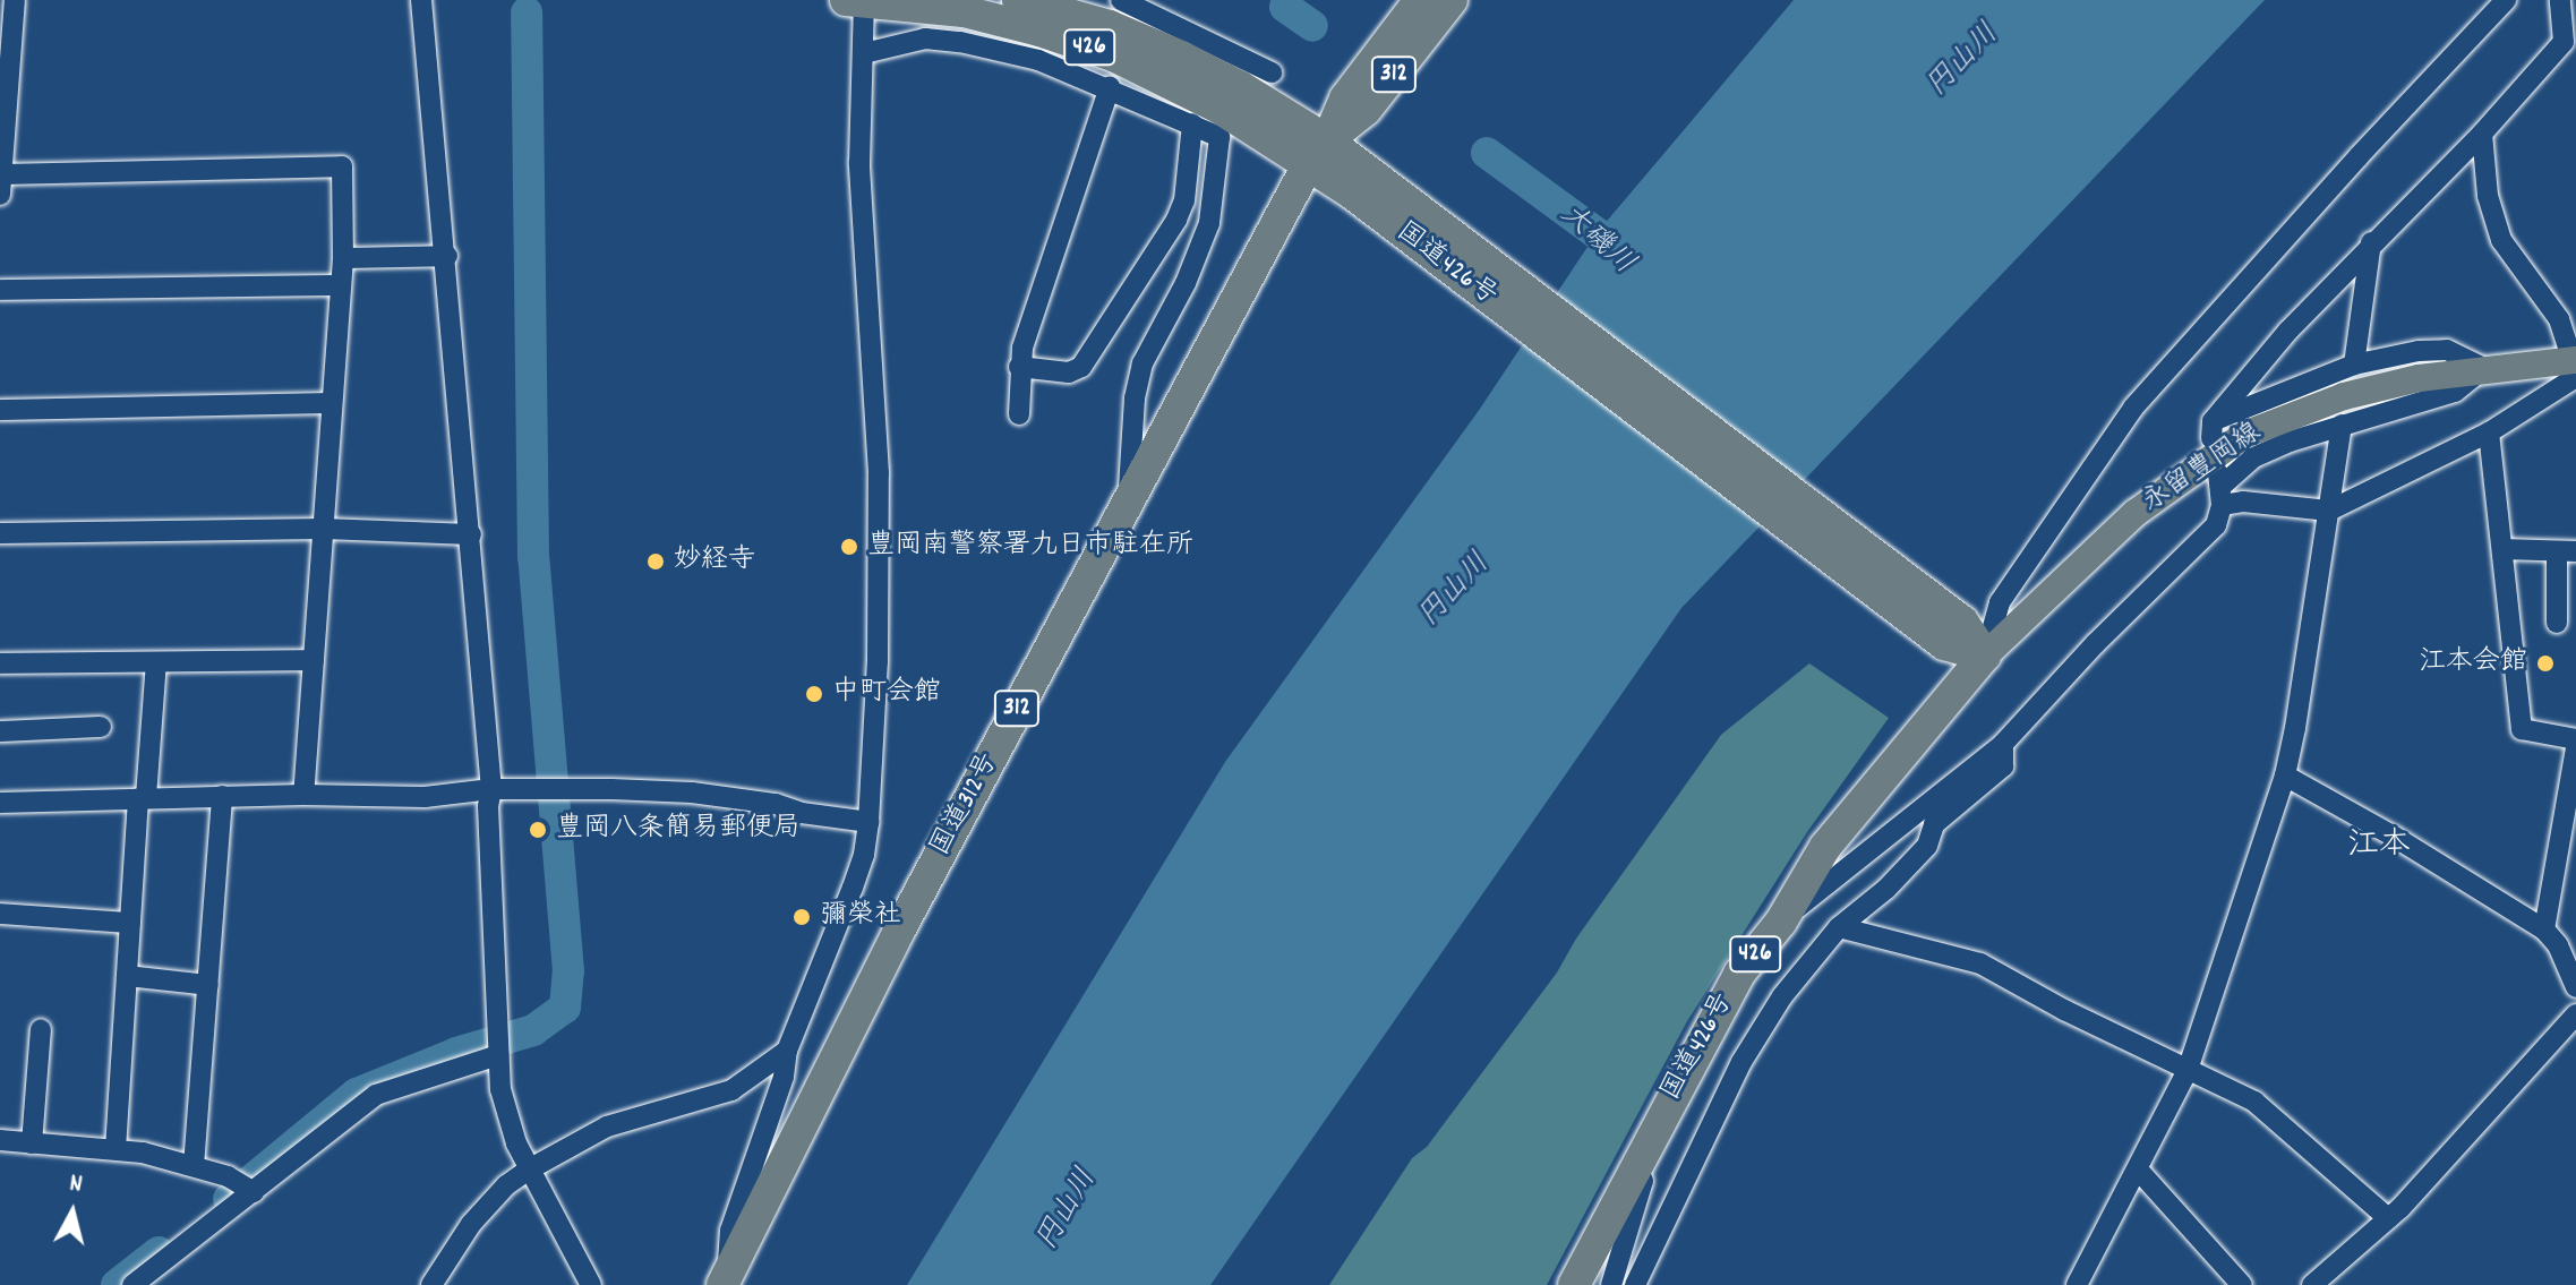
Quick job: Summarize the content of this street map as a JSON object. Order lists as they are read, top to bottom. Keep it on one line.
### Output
{"streets":{"highway":["426","312","国道426号","国道312号"],"main road":["永留豊岡線"]},"crossings":[["国道426号","永留豊岡線"],["国道426号","国道312号"]],"districts":["江本"],"water":["円山川","大磯川"],"places":["豊岡南警察署九日市駐在所","妙経寺","江本会館","中町会館","豊岡八条簡易郵便局","彌榮社"],"north":"top"}
